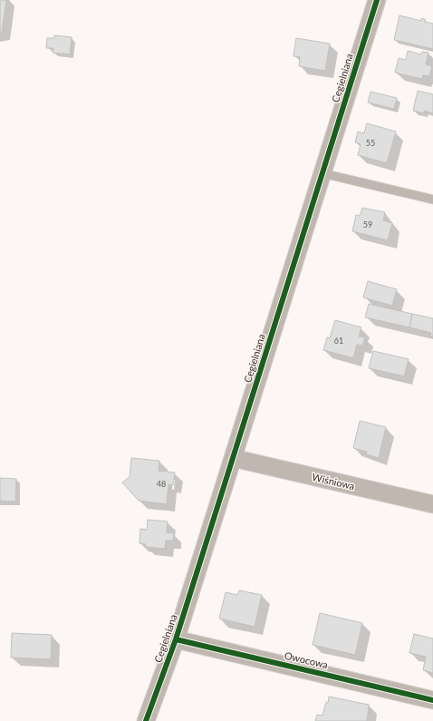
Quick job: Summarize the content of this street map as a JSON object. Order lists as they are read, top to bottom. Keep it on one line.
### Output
{"streets":{"street":["Cegielniana","Wiśniowa","Owocowa"]},"crossings":[["Cegielniana","Wiśniowa"],["Cegielniana","Owocowa"]],"house_numbers":["55","59","61","48"]}
